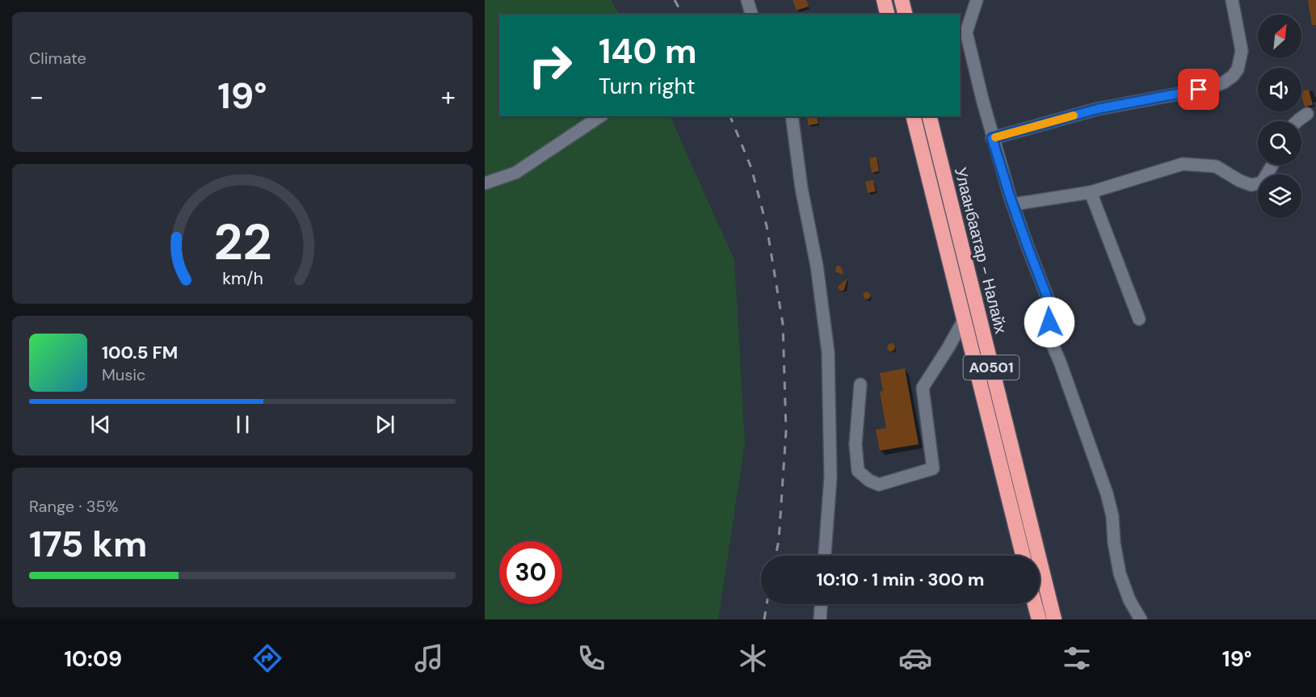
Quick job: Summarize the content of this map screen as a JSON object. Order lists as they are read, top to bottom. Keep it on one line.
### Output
{"streets":{"highway":["Улаанбаатар - Налайх","A0501"]},"north":"top right","page":{"tile":["Climate",["Range · 35%","175 km"]],"turn":["140 m","Turn right"],"heat":["−","19°","+"],"song":["100.5 FM","Music"],"limit":"30","trip":"10:10 · 1 min · 300 m","tabs":["10:09","19°"],"gauge":["22","km/h"]}}
